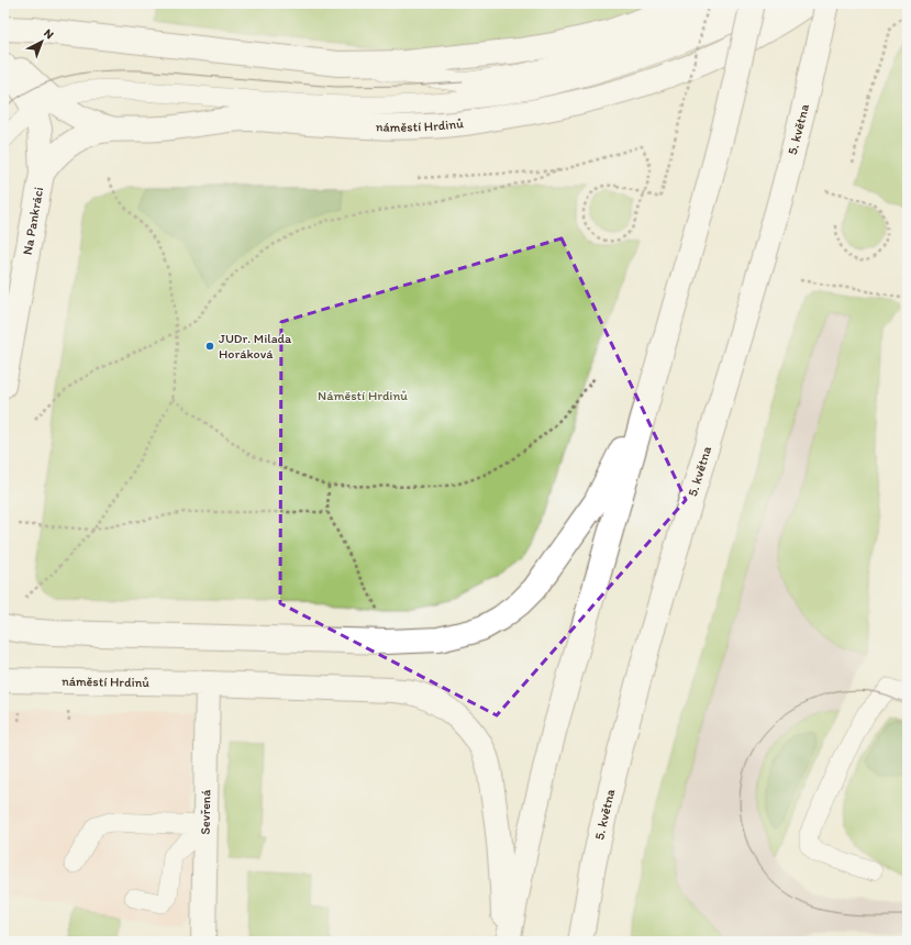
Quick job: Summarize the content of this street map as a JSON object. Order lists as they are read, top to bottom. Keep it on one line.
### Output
{"streets":{"main road":["náměstí Hrdinů","5. května","Na Pankráci","Sevřená"]},"crossings":[["náměstí Hrdinů","Na Pankráci"],["náměstí Hrdinů","Sevřená"]],"parks":["Náměstí Hrdinů"],"places":["JUDr. Milada Horáková"],"north":"top right"}
